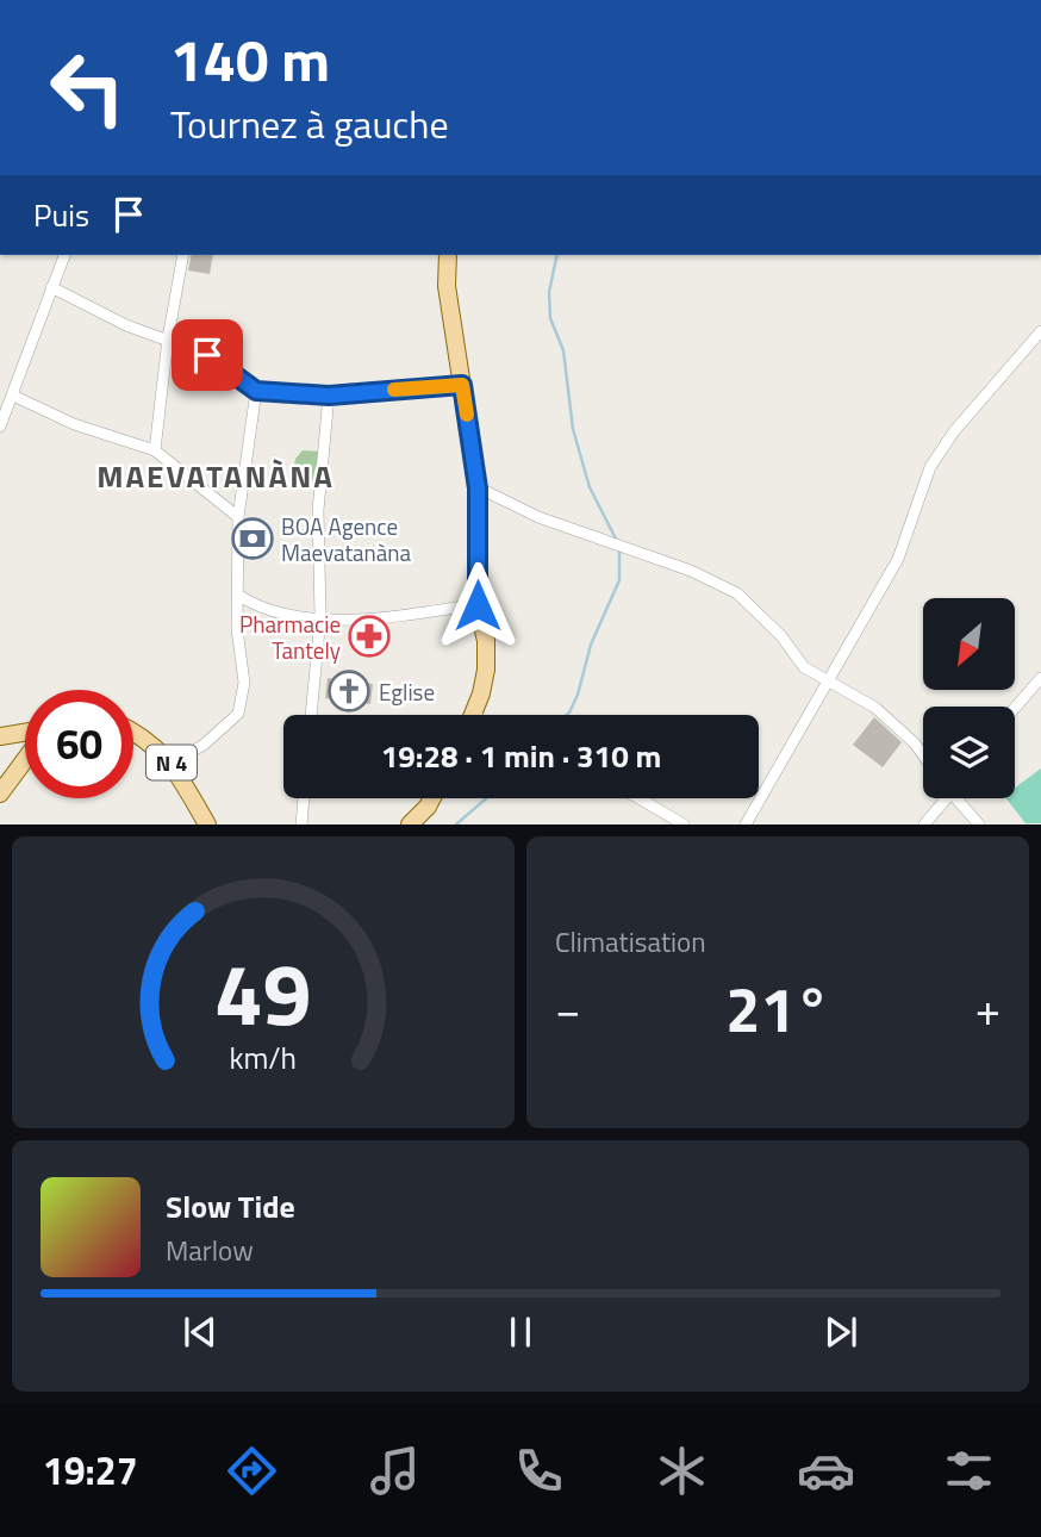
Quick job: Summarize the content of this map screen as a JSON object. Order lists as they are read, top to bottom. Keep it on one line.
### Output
{"streets":{"main road":["N 4"]},"districts":["MAEVATANÀNA"],"places":{"bank":["BOA Agence Maevatanàna"],"pharmacy":["Pharmacie Tantely"],"church":["Eglise"]},"north":"bottom left","page":{"turn":["140 m","Tournez à gauche"],"then":"Puis","limit":"60","trip":"19:28 · 1 min · 310 m","tile":"Climatisation","heat":["−","21°","+"],"song":["Slow Tide","Marlow"],"tabs":"19:27","gauge":["49","km/h"]}}
